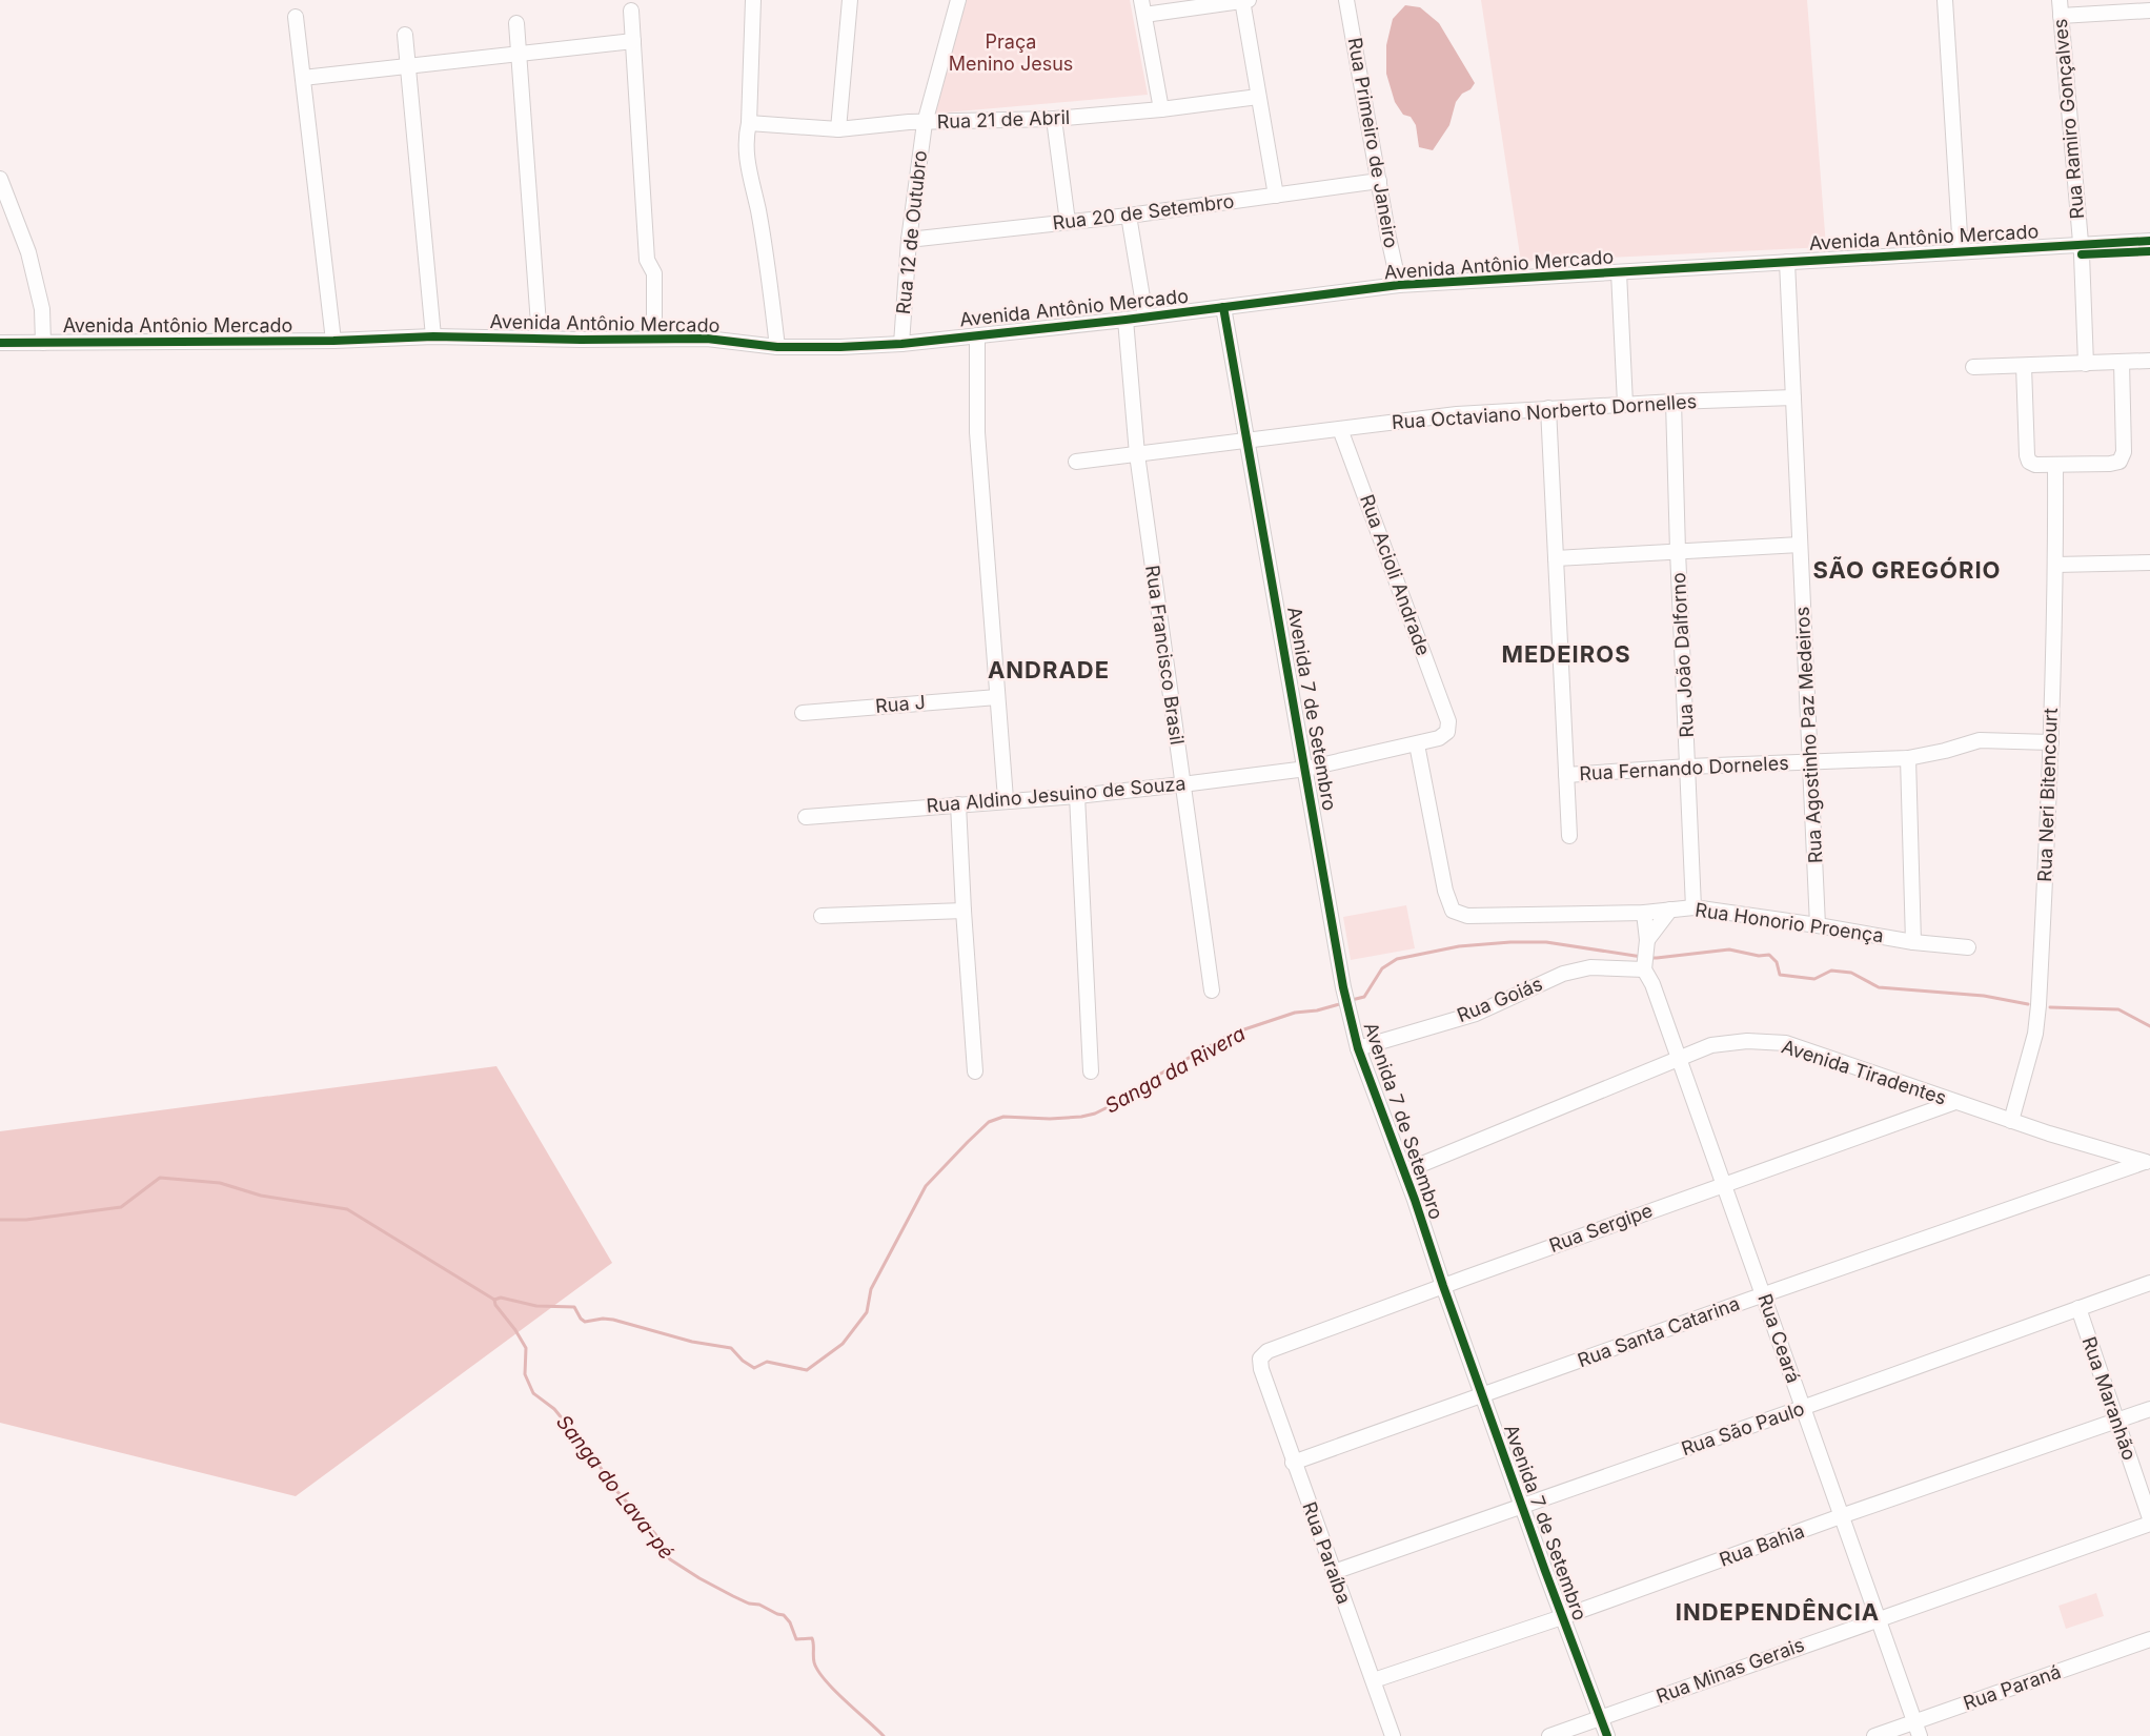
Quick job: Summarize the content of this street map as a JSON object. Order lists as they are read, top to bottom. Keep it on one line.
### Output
{"streets":{"street":["Rua Ramiro Gonçalves","Rua 21 de Abril","Rua Primeiro de Janeiro","Rua 20 de Setembro","Rua 12 de Outubro","Avenida Antônio Mercado","Rua Octaviano Norberto Dornelles","Rua Acioli Andrade","Rua Francisco Brasil","Rua João Dalforno","Rua J","Avenida 7 de Setembro","Rua Agostinho Paz Medeiros","Rua Fernando Dorneles","Rua Aldino Jesuino de Souza","Rua Neri Bitencourt","Rua Honorio Proença","Rua Goiás","Avenida Tiradentes","Rua Sergipe","Rua Santa Catarina","Rua Ceará","Rua Maranhão","Rua São Paulo","Rua Bahia","Rua Paraíba","Rua Minas Gerais","Rua Paraná"]},"crossings":[["Rua Ramiro Gonçalves","Avenida Antônio Mercado"],["Rua 21 de Abril","Rua 12 de Outubro"],["Rua Primeiro de Janeiro","Rua 20 de Setembro"],["Rua Primeiro de Janeiro","Avenida Antônio Mercado"],["Rua 20 de Setembro","Rua 12 de Outubro"],["Rua 12 de Outubro","Avenida Antônio Mercado"],["Avenida Antônio Mercado","Rua Francisco Brasil"],["Avenida Antônio Mercado","Avenida 7 de Setembro"],["Avenida Antônio Mercado","Rua Agostinho Paz Medeiros"],["Rua Octaviano Norberto Dornelles","Rua Acioli Andrade"],["Rua Octaviano Norberto Dornelles","Rua Francisco Brasil"],["Rua Octaviano Norberto Dornelles","Rua João Dalforno"],["Rua Octaviano Norberto Dornelles","Avenida 7 de Setembro"],["Rua Octaviano Norberto Dornelles","Rua Agostinho Paz Medeiros"],["Rua Acioli Andrade","Rua Aldino Jesuino de Souza"],["Rua Francisco Brasil","Rua Aldino Jesuino de Souza"],["Rua João Dalforno","Rua Fernando Dorneles"],["Rua João Dalforno","Rua Honorio Proença"],["Avenida 7 de Setembro","Rua Aldino Jesuino de Souza"],["Avenida 7 de Setembro","Rua Goiás"],["Avenida 7 de Setembro","Avenida Tiradentes"],["Avenida 7 de Setembro","Rua Sergipe"],["Avenida 7 de Setembro","Rua Santa Catarina"],["Avenida 7 de Setembro","Rua São Paulo"],["Avenida 7 de Setembro","Rua Bahia"],["Avenida 7 de Setembro","Rua Minas Gerais"],["Rua Agostinho Paz Medeiros","Rua Fernando Dorneles"],["Rua Agostinho Paz Medeiros","Rua Honorio Proença"],["Rua Fernando Dorneles","Rua Neri Bitencourt"],["Rua Aldino Jesuino de Souza","Rua Honorio Proença"],["Rua Neri Bitencourt","Avenida Tiradentes"],["Rua Goiás","Rua Ceará"],["Avenida Tiradentes","Rua Sergipe"],["Avenida Tiradentes","Rua Santa Catarina"],["Avenida Tiradentes","Rua Ceará"],["Rua Sergipe","Rua Ceará"],["Rua Sergipe","Rua Paraíba"],["Rua Santa Catarina","Rua Ceará"],["Rua Santa Catarina","Rua Paraíba"],["Rua Ceará","Rua São Paulo"],["Rua Ceará","Rua Bahia"],["Rua Ceará","Rua Minas Gerais"],["Rua Ceará","Rua Paraná"],["Rua Maranhão","Rua São Paulo"],["Rua Maranhão","Rua Bahia"],["Rua São Paulo","Rua Paraíba"],["Rua Bahia","Rua Paraíba"]],"districts":["SÃO GREGÓRIO","MEDEIROS","ANDRADE","INDEPENDÊNCIA"],"water":["Sanga da Rivera","Sanga do Lava-pé"],"parks":["Praça Menino Jesus"]}
